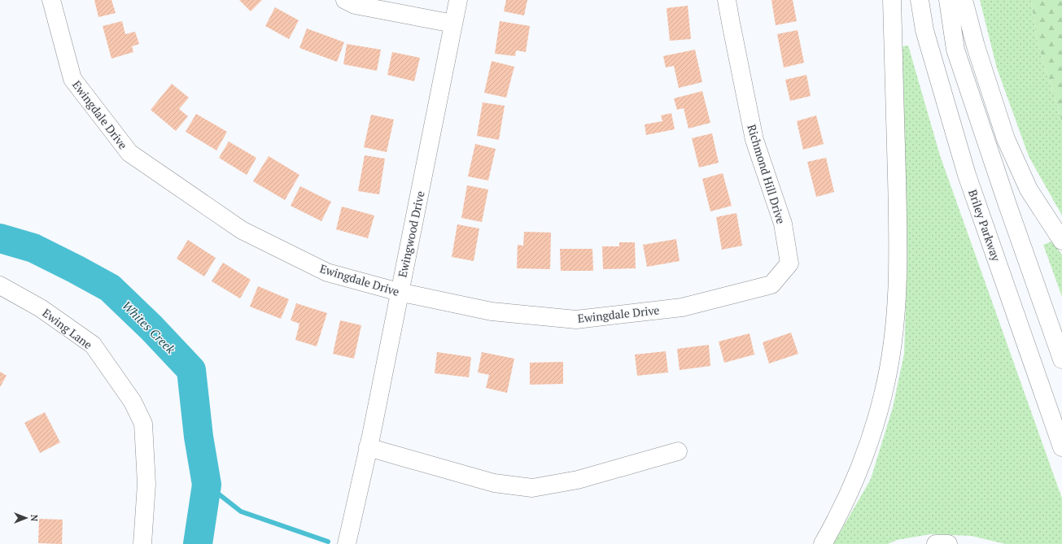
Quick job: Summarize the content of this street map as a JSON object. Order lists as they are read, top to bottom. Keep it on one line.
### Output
{"streets":{"main road":["Ewingdale Drive","Richmond Hill Drive","Briley Parkway","Ewingwood Drive","Ewing Lane"]},"crossings":[["Ewingdale Drive","Richmond Hill Drive"],["Ewingdale Drive","Ewingwood Drive"]],"water":["Whites Creek"],"north":"right"}
